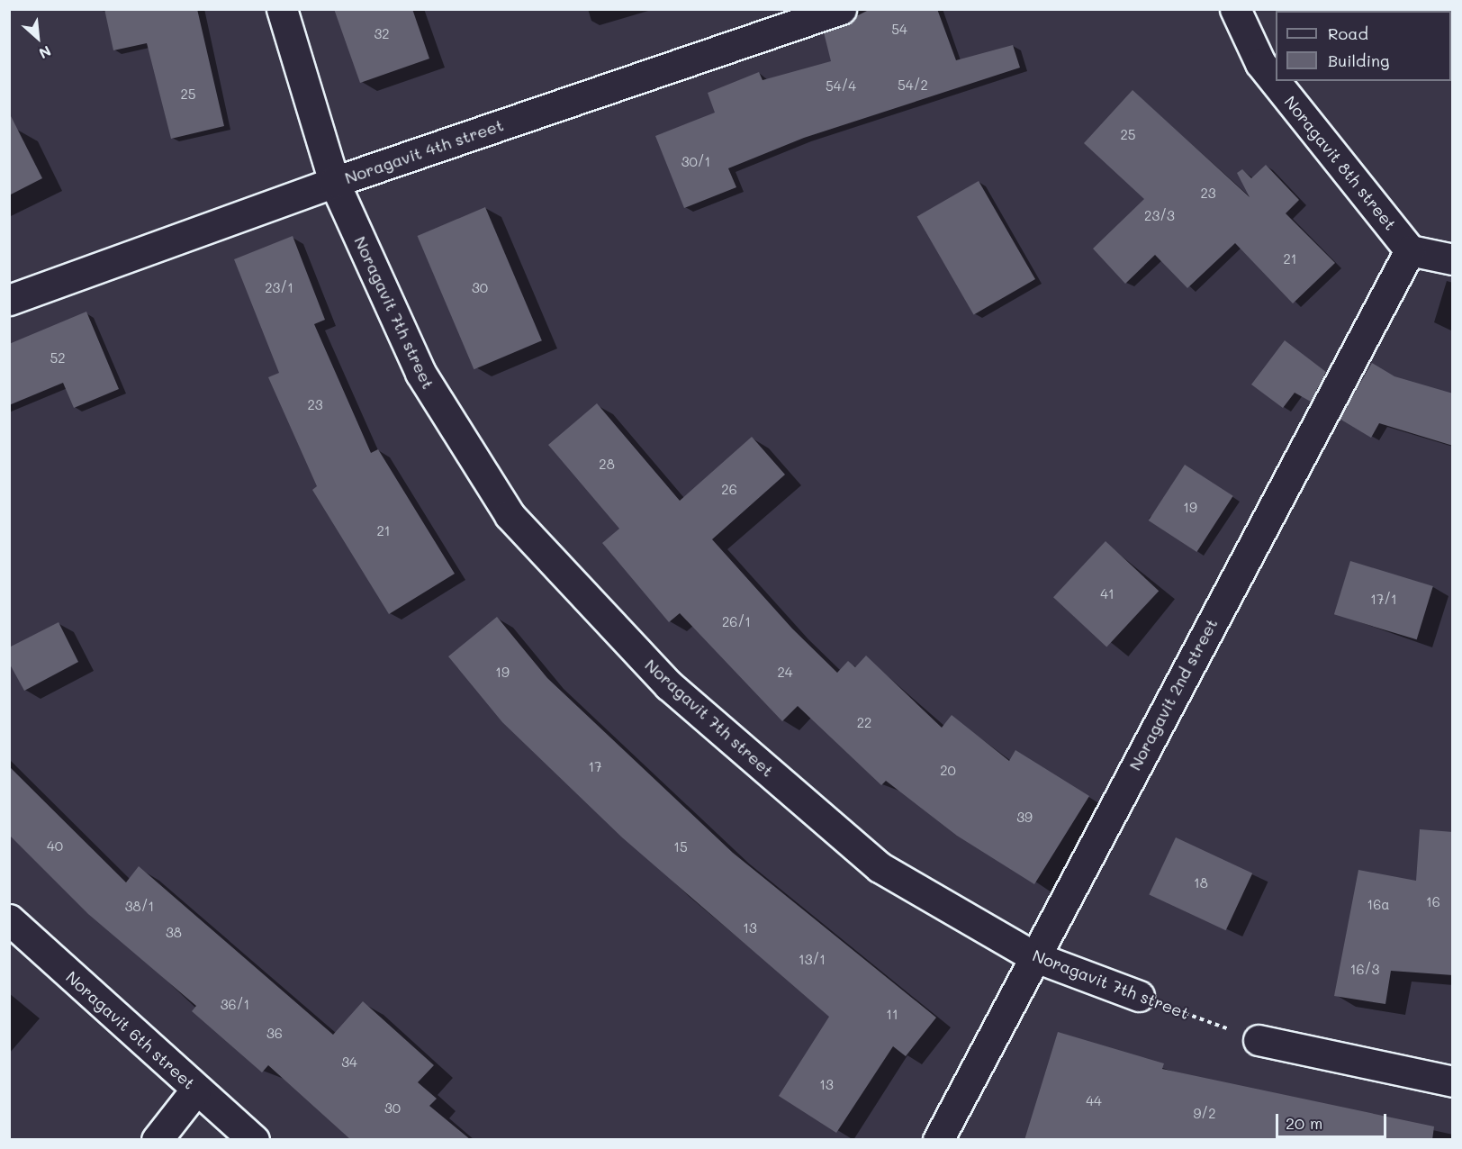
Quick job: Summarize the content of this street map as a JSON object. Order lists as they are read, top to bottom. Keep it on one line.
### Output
{"streets":{"street":["Noragavit 4th street","Noragavit 8th street","Noragavit 7th street","Noragavit 2nd street","Noragavit 6th street"]},"crossings":[["Noragavit 4th street","Noragavit 7th street"],["Noragavit 8th street","Noragavit 2nd street"],["Noragavit 7th street","Noragavit 2nd street"]],"house_numbers":["54","32","54/2","54/4","25","25","30/1","23","23/3","21","23/1","30","52","23","28","26","19","21","41","17/1","26/1","19","24","22","17","20","39","40","15","18","16","16a","38/1","13","38","13/1","16/3","36/1","11","36","34","13","44","30","9/2"],"legend":["Road","Building"],"scale_bar":"20 m","north":"bottom right"}
